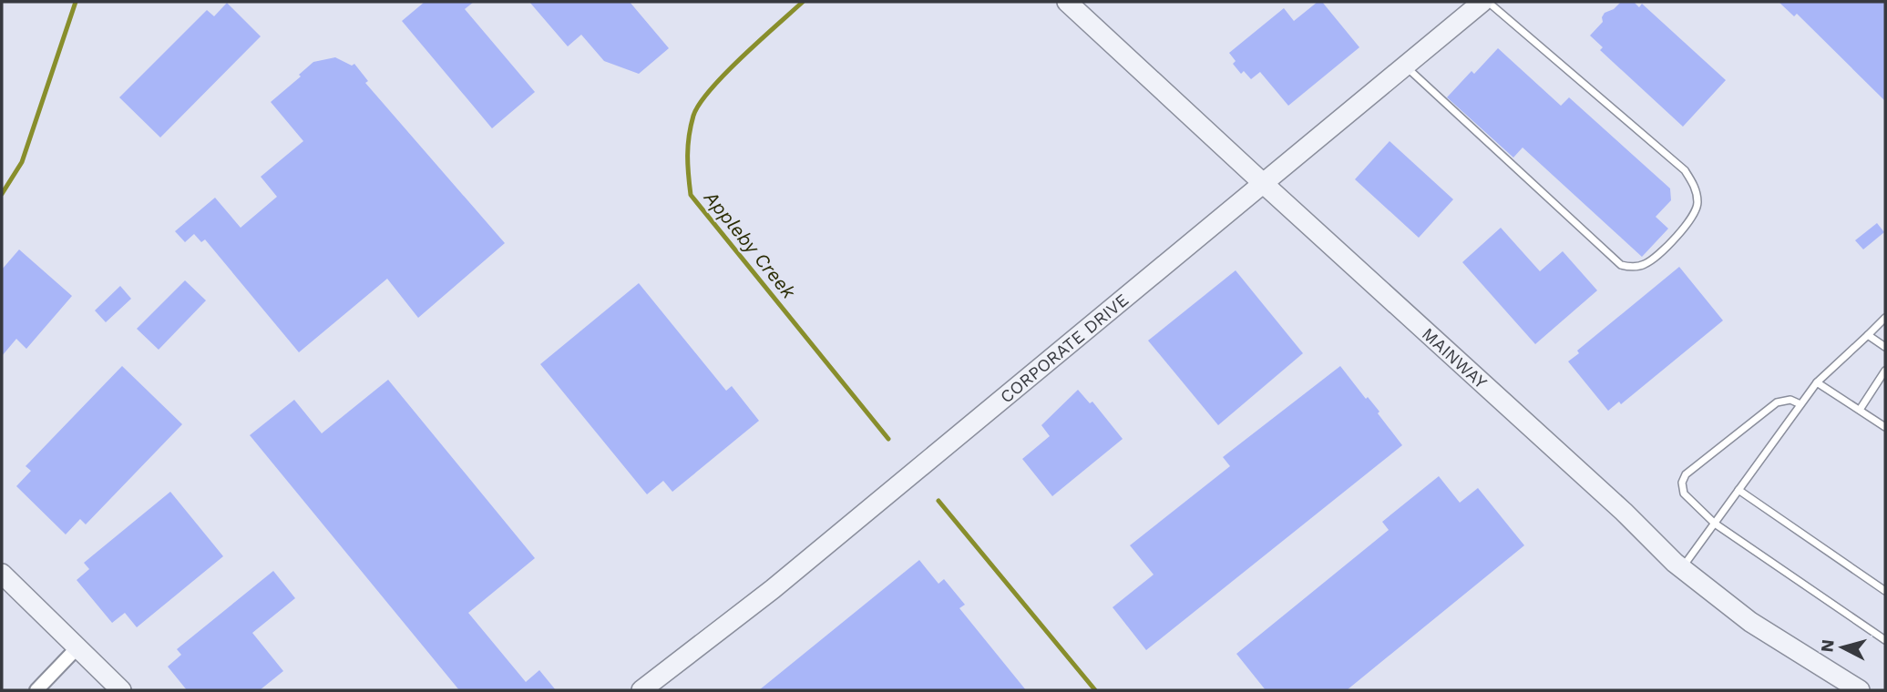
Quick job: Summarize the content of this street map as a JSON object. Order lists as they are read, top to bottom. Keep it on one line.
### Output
{"streets":{"street":["CORPORATE DRIVE","MAINWAY"]},"crossings":[["CORPORATE DRIVE","MAINWAY"]],"water":["Appleby Creek"],"north":"left"}
